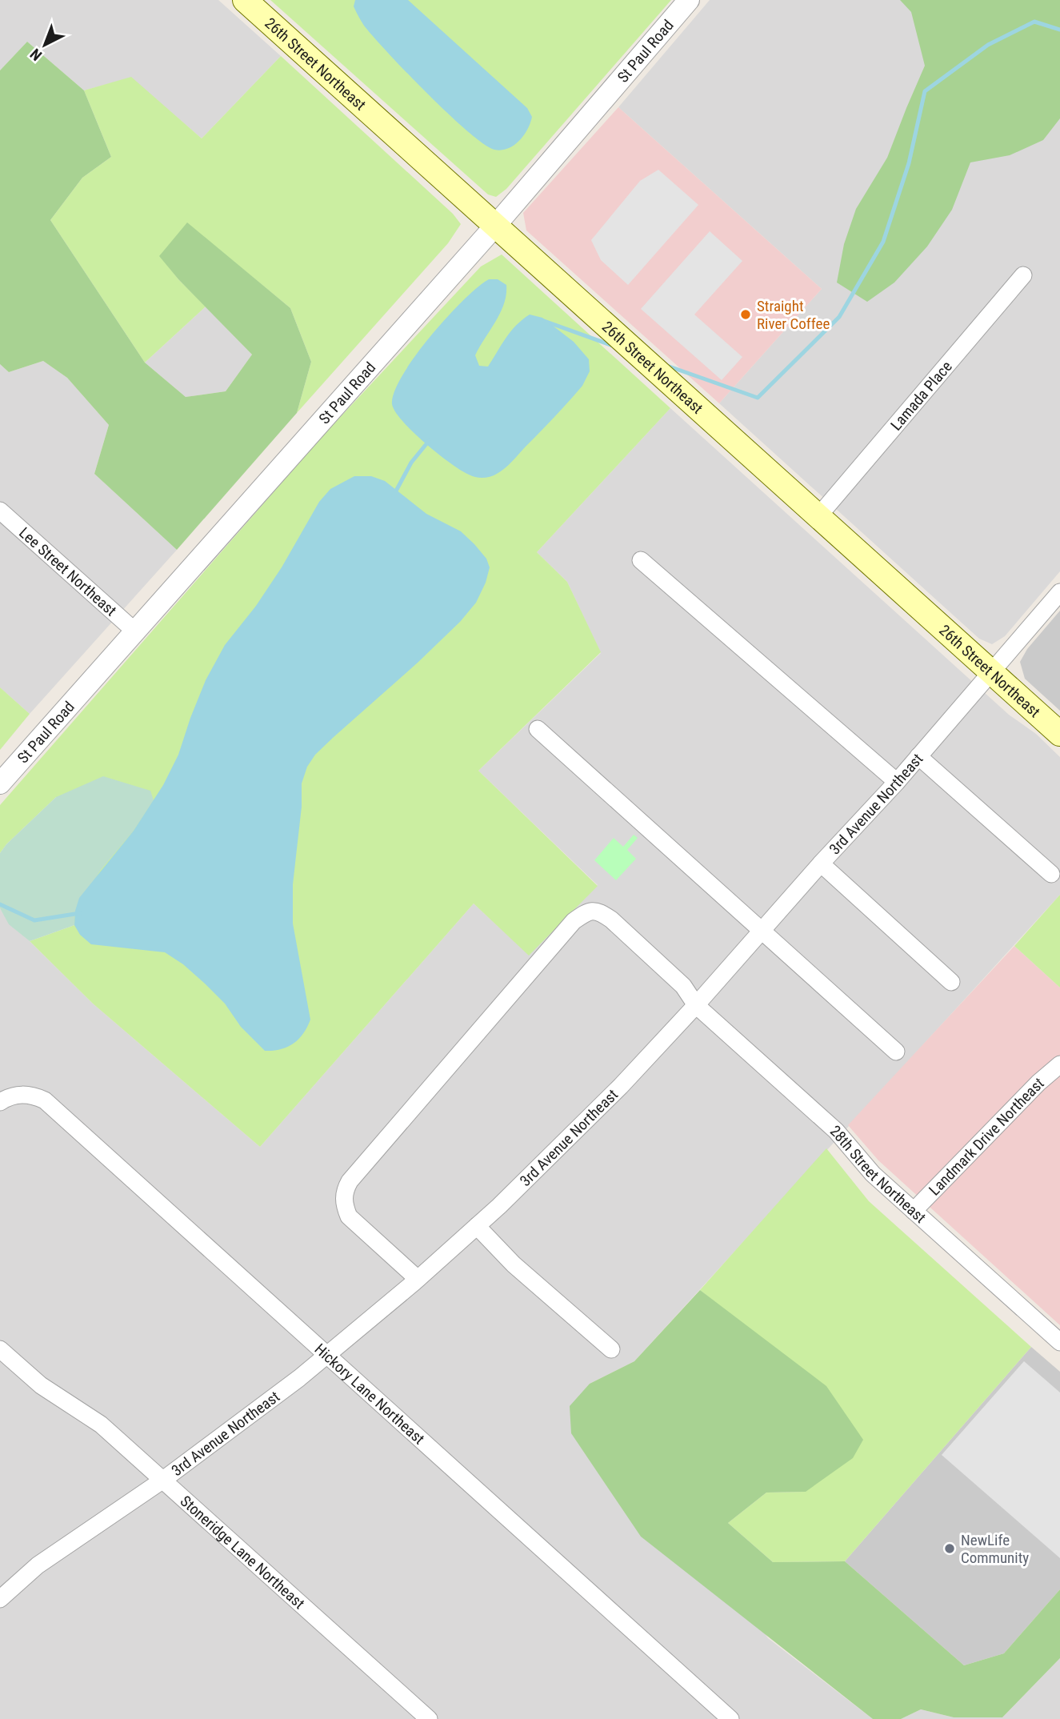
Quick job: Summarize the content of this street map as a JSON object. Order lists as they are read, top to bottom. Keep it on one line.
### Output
{"streets":{"main road":["26th Street Northeast"],"street":["St Paul Road","Lamada Place","Lee Street Northeast","3rd Avenue Northeast","Landmark Drive Northeast","28th Street Northeast","Hickory Lane Northeast","Stoneridge Lane Northeast"]},"crossings":[["St Paul Road","26th Street Northeast"],["St Paul Road","Lee Street Northeast"],["26th Street Northeast","Lamada Place"],["26th Street Northeast","3rd Avenue Northeast"],["3rd Avenue Northeast","28th Street Northeast"],["3rd Avenue Northeast","Hickory Lane Northeast"],["3rd Avenue Northeast","Stoneridge Lane Northeast"],["Landmark Drive Northeast","28th Street Northeast"]],"places":["Straight River Coffee","NewLife Community"],"north":"bottom left"}
